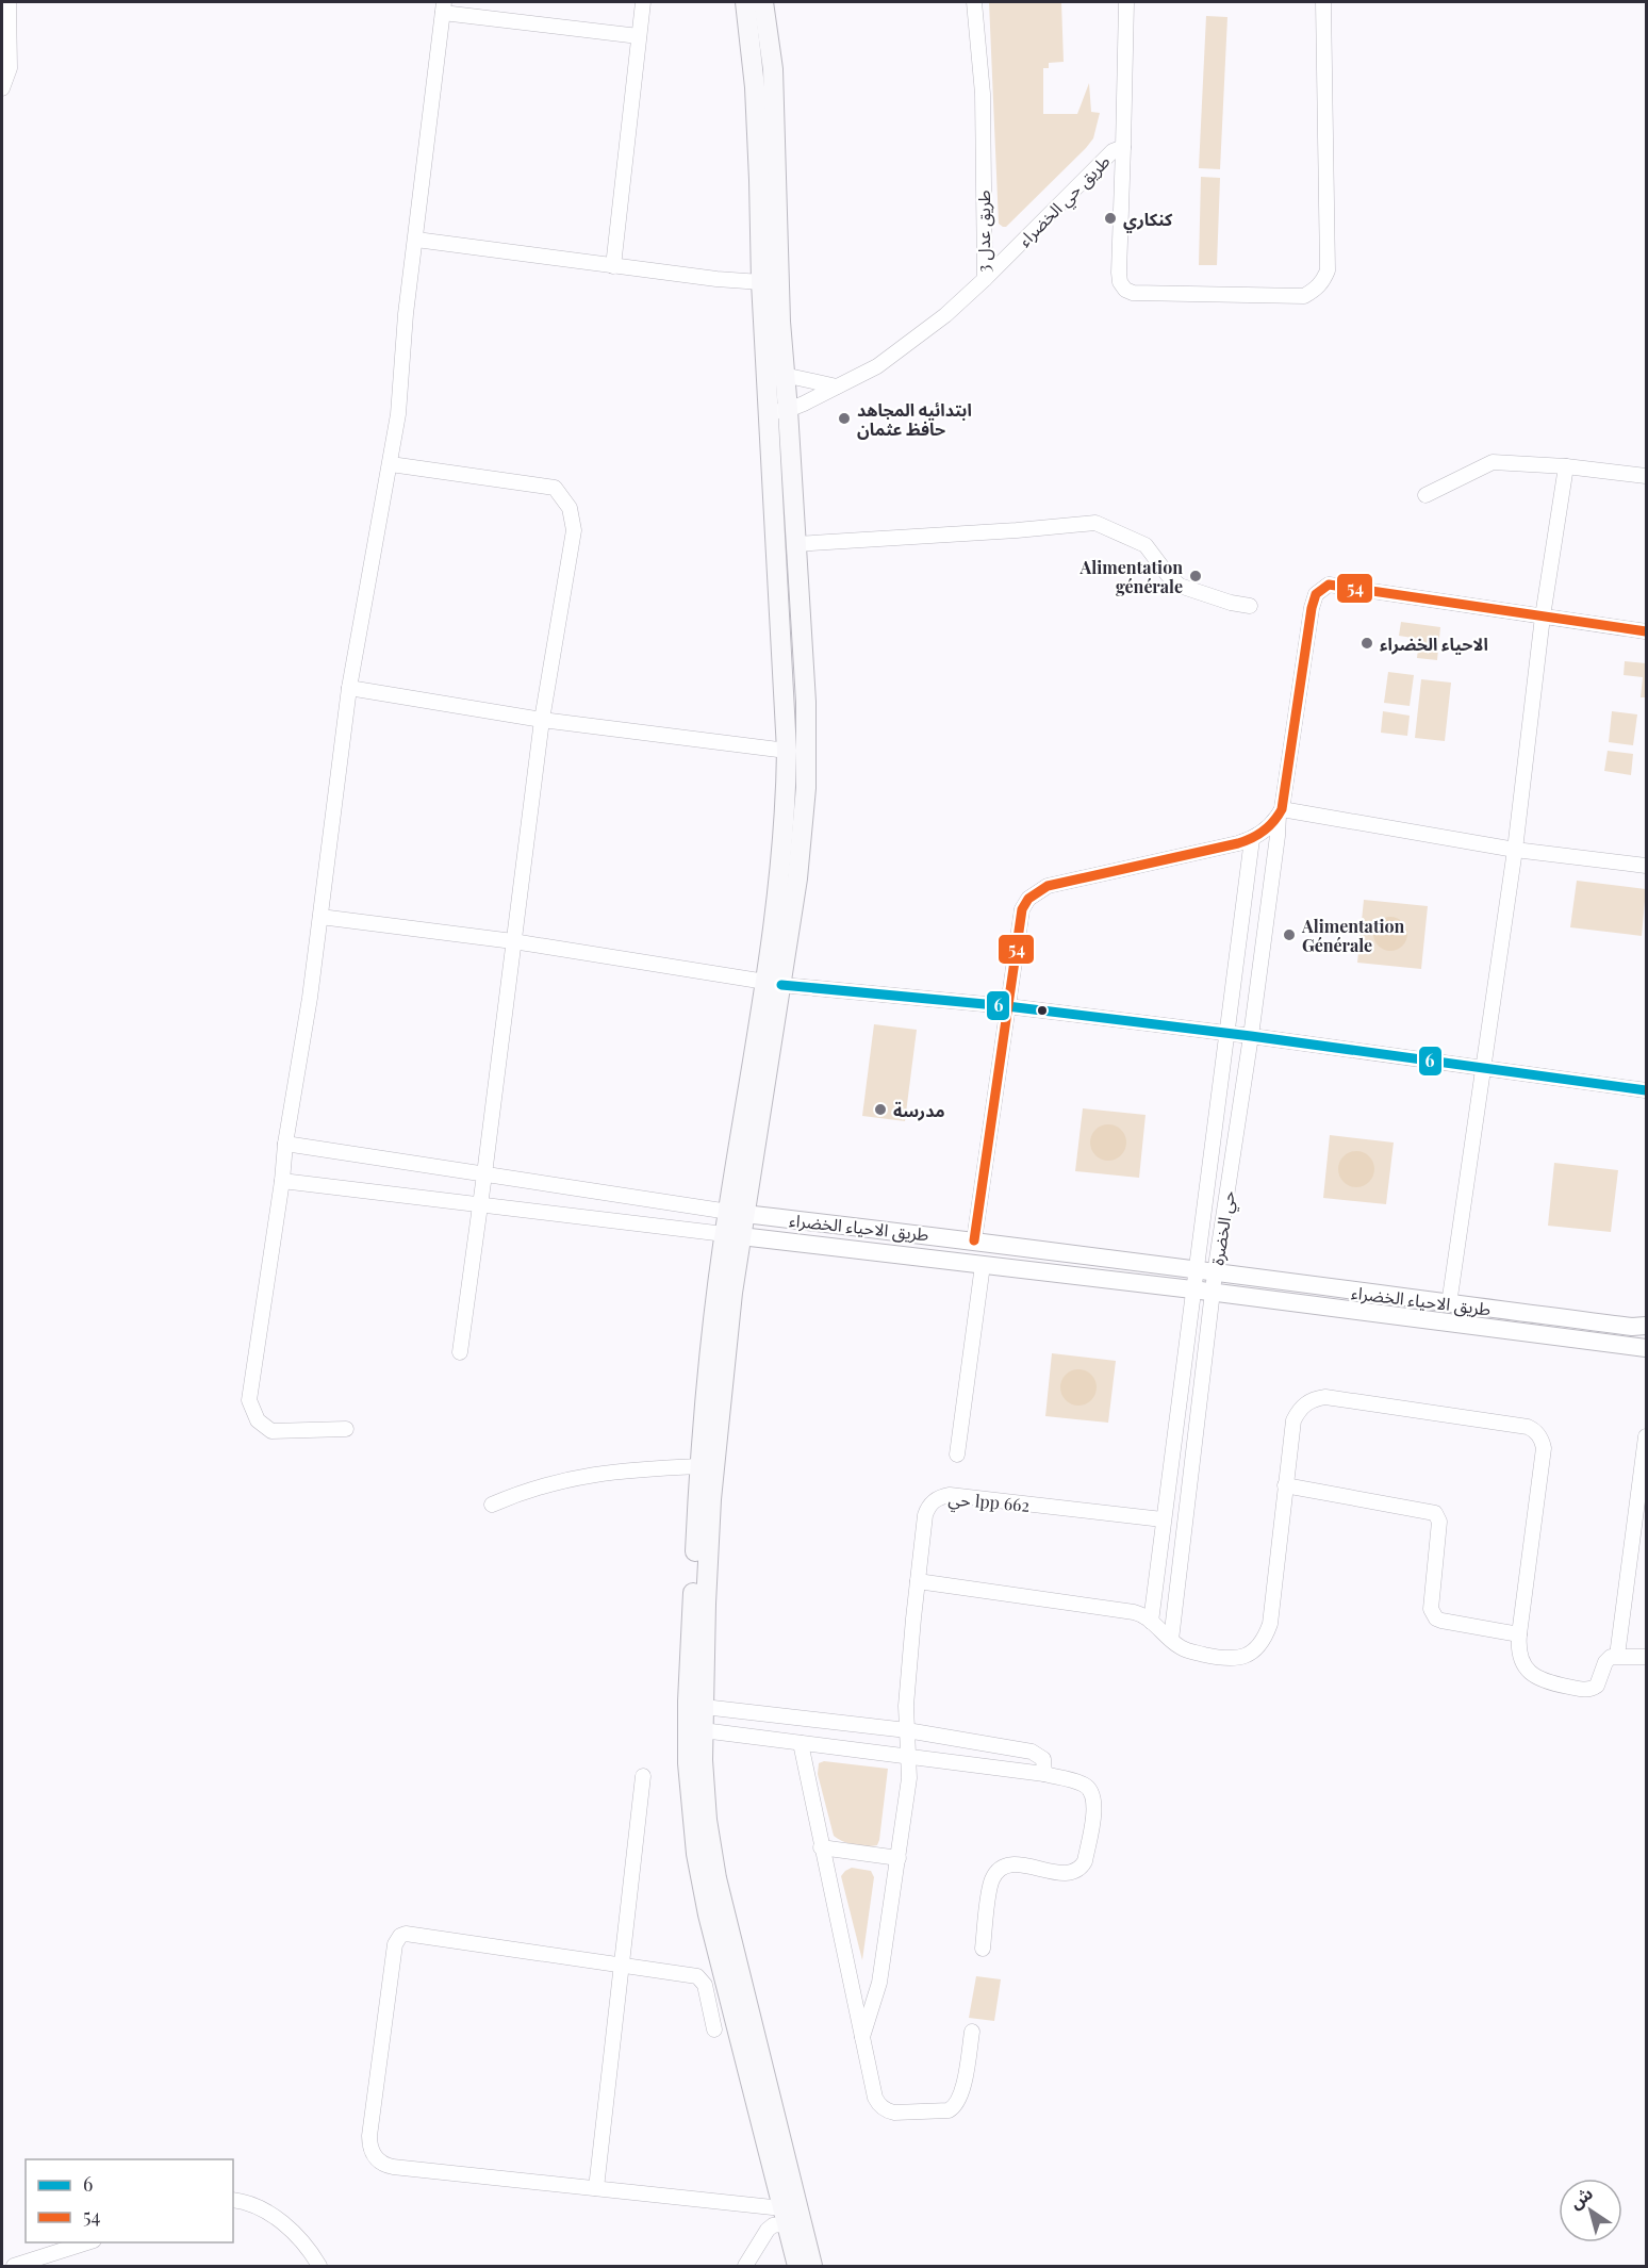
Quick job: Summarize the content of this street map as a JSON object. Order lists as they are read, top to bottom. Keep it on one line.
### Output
{"streets":{"street":["طريق حي الخضراء","طريق عدل 3","طريق الاحياء الخضراء","حي الخضرة","حي lpp 662"]},"crossings":[["طريق حي الخضراء","طريق عدل 3"],["طريق الاحياء الخضراء","حي الخضرة"]],"places":["كنكاري","ابتدائيه المجاهد حافظ عثمان","Alimentation générale","الاحياء الخضراء","Alimentation Générale","مدرسة"],"lines":["transit line 54","transit line 6"],"legend":["6","54"],"north":"top left"}
